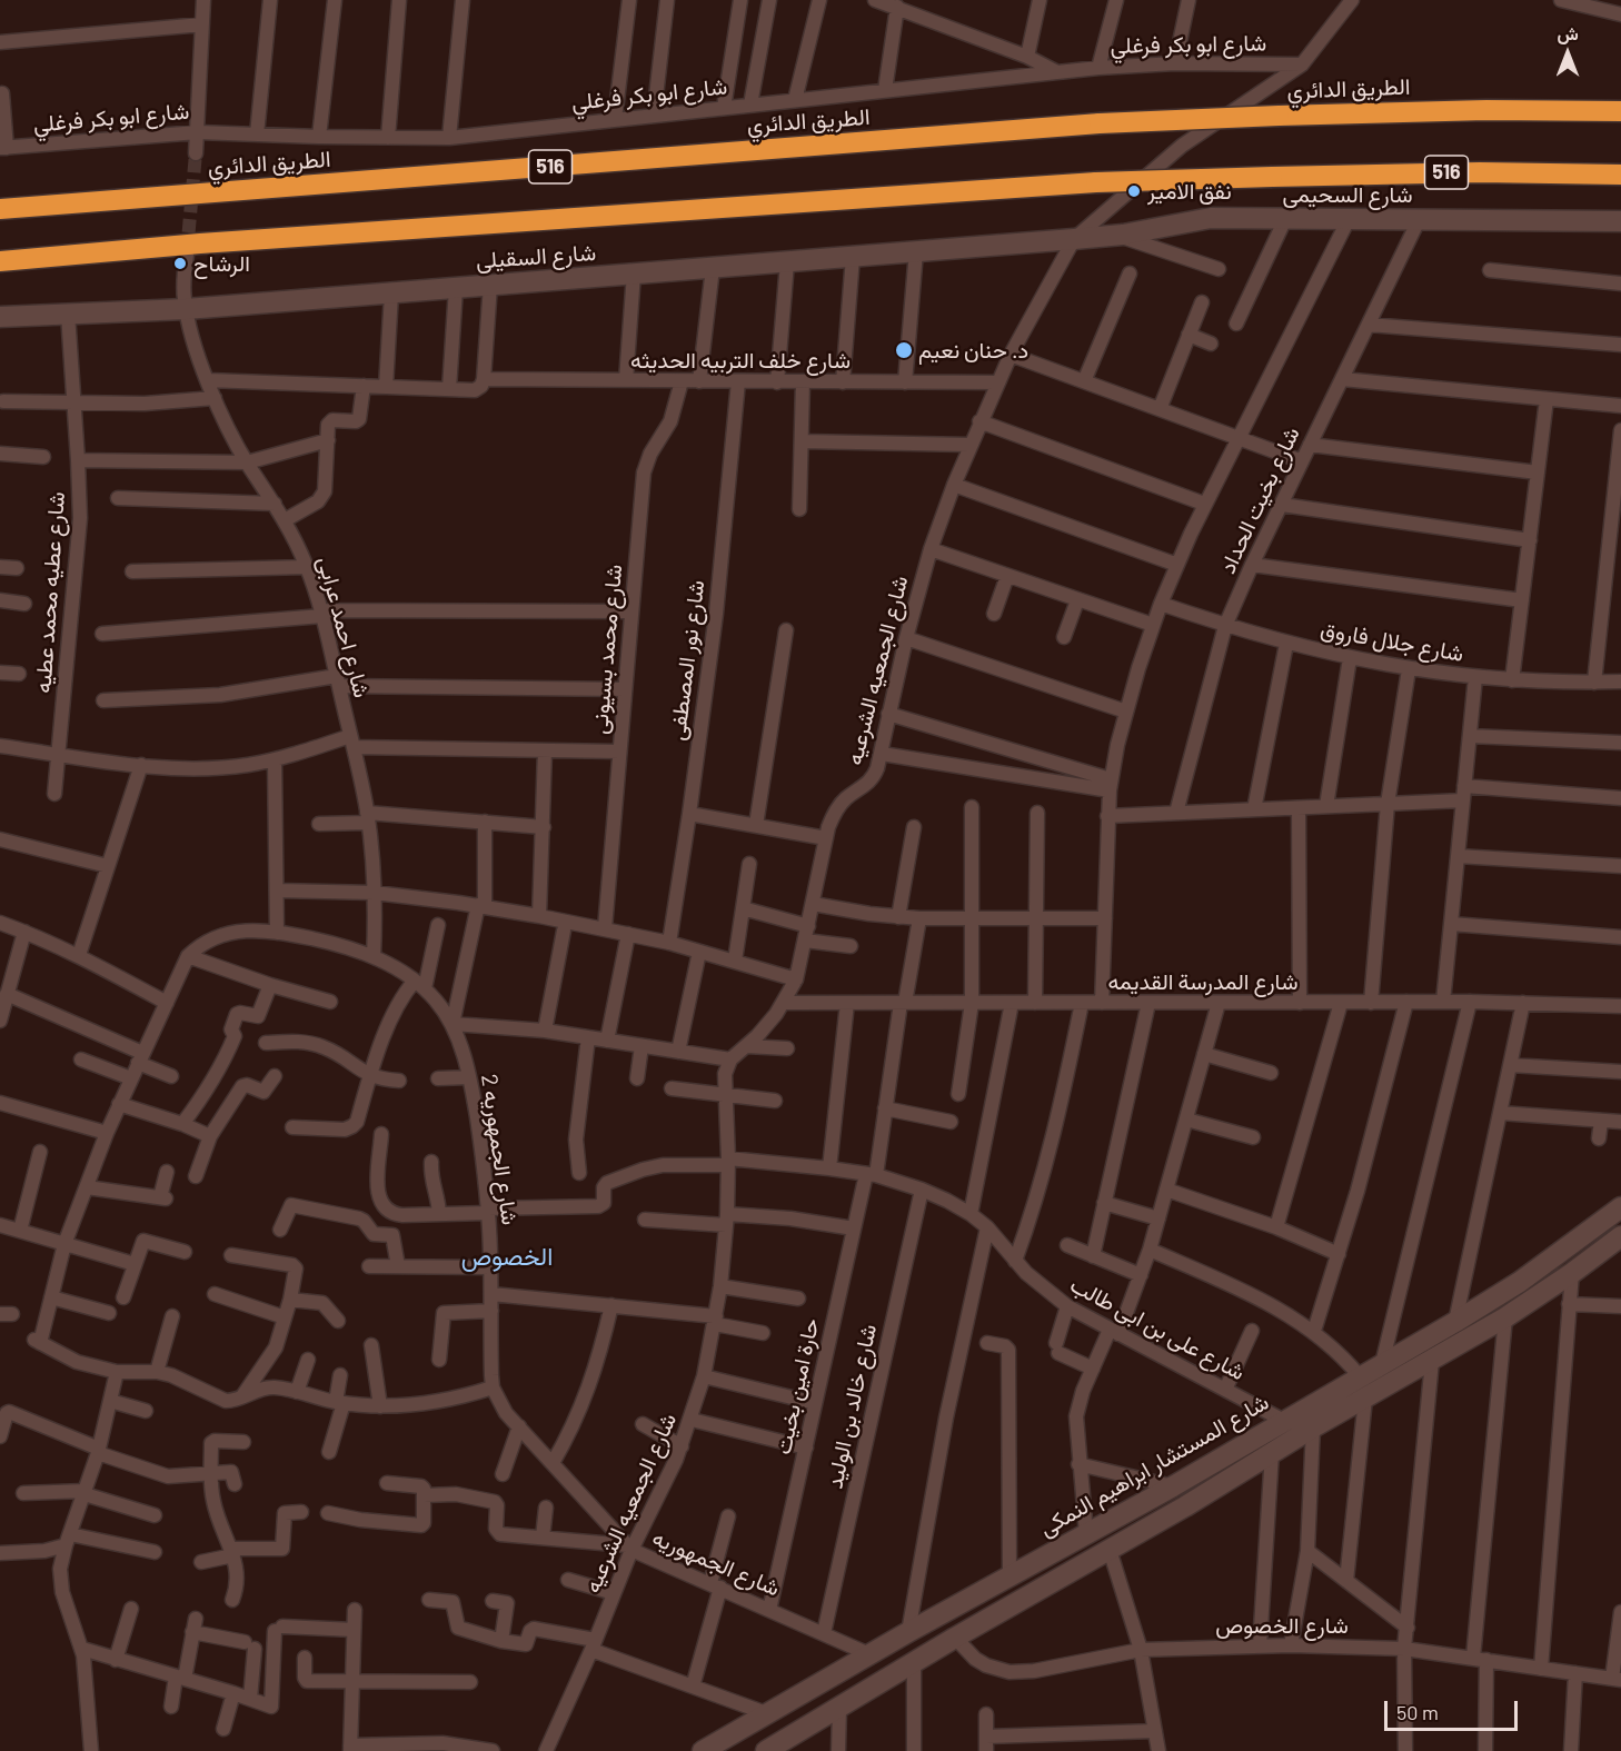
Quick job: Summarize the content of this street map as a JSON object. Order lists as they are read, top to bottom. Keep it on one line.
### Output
{"streets":{"highway":["الطريق الدائري","516"],"main road":["شارع السحيمى","شارع السقيلى","شارع المستشار ابراهيم النمكى"],"street":["شارع ابو بكر فرغلي","شارع خلف التربيه الحديثه","شارع بخيت الحداد","شارع عطيه محمد عطيه","شارع احمد عرابى","شارع جلال فاروق","شارع محمد بسيونى","شارع نور المصطفى","شارع الجمعيه الشرعيه","شارع المدرسة القديمه","شارع الجمهوريه 2","شارع على بن ابى طالب","حارة امين بخيت","شارع خالد بن الوليد","شارع الجمهوريه","شارع الخصوص"]},"crossings":[["شارع ابو بكر فرغلي","شارع الجمعيه الشرعيه"],["شارع السحيمى","شارع السقيلى"],["شارع السحيمى","شارع بخيت الحداد"],["شارع السحيمى","شارع الجمعيه الشرعيه"],["شارع السقيلى","شارع عطيه محمد عطيه"],["شارع السقيلى","شارع احمد عرابى"],["شارع السقيلى","شارع الجمعيه الشرعيه"],["شارع خلف التربيه الحديثه","شارع محمد بسيونى"],["شارع خلف التربيه الحديثه","شارع نور المصطفى"],["شارع خلف التربيه الحديثه","شارع الجمعيه الشرعيه"],["شارع بخيت الحداد","شارع جلال فاروق"],["شارع احمد عرابى","شارع الجمهوريه 2"],["شارع الجمعيه الشرعيه","شارع المدرسة القديمه"],["شارع الجمعيه الشرعيه","شارع على بن ابى طالب"],["شارع الجمعيه الشرعيه","شارع الجمهوريه"],["شارع المدرسة القديمه","حارة امين بخيت"],["شارع الجمهوريه 2","شارع على بن ابى طالب"],["شارع الجمهوريه 2","شارع الجمهوريه"],["شارع على بن ابى طالب","حارة امين بخيت"],["شارع على بن ابى طالب","شارع خالد بن الوليد"],["شارع على بن ابى طالب","شارع المستشار ابراهيم النمكى"],["حارة امين بخيت","شارع الجمهوريه"],["شارع خالد بن الوليد","شارع الجمهوريه"],["شارع المستشار ابراهيم النمكى","شارع الجمهوريه"]],"districts":["الخصوص"],"places":["نفق الامير","الرشاح","د. حنان نعيم"],"scale_bar":"50 m","north":"top"}
